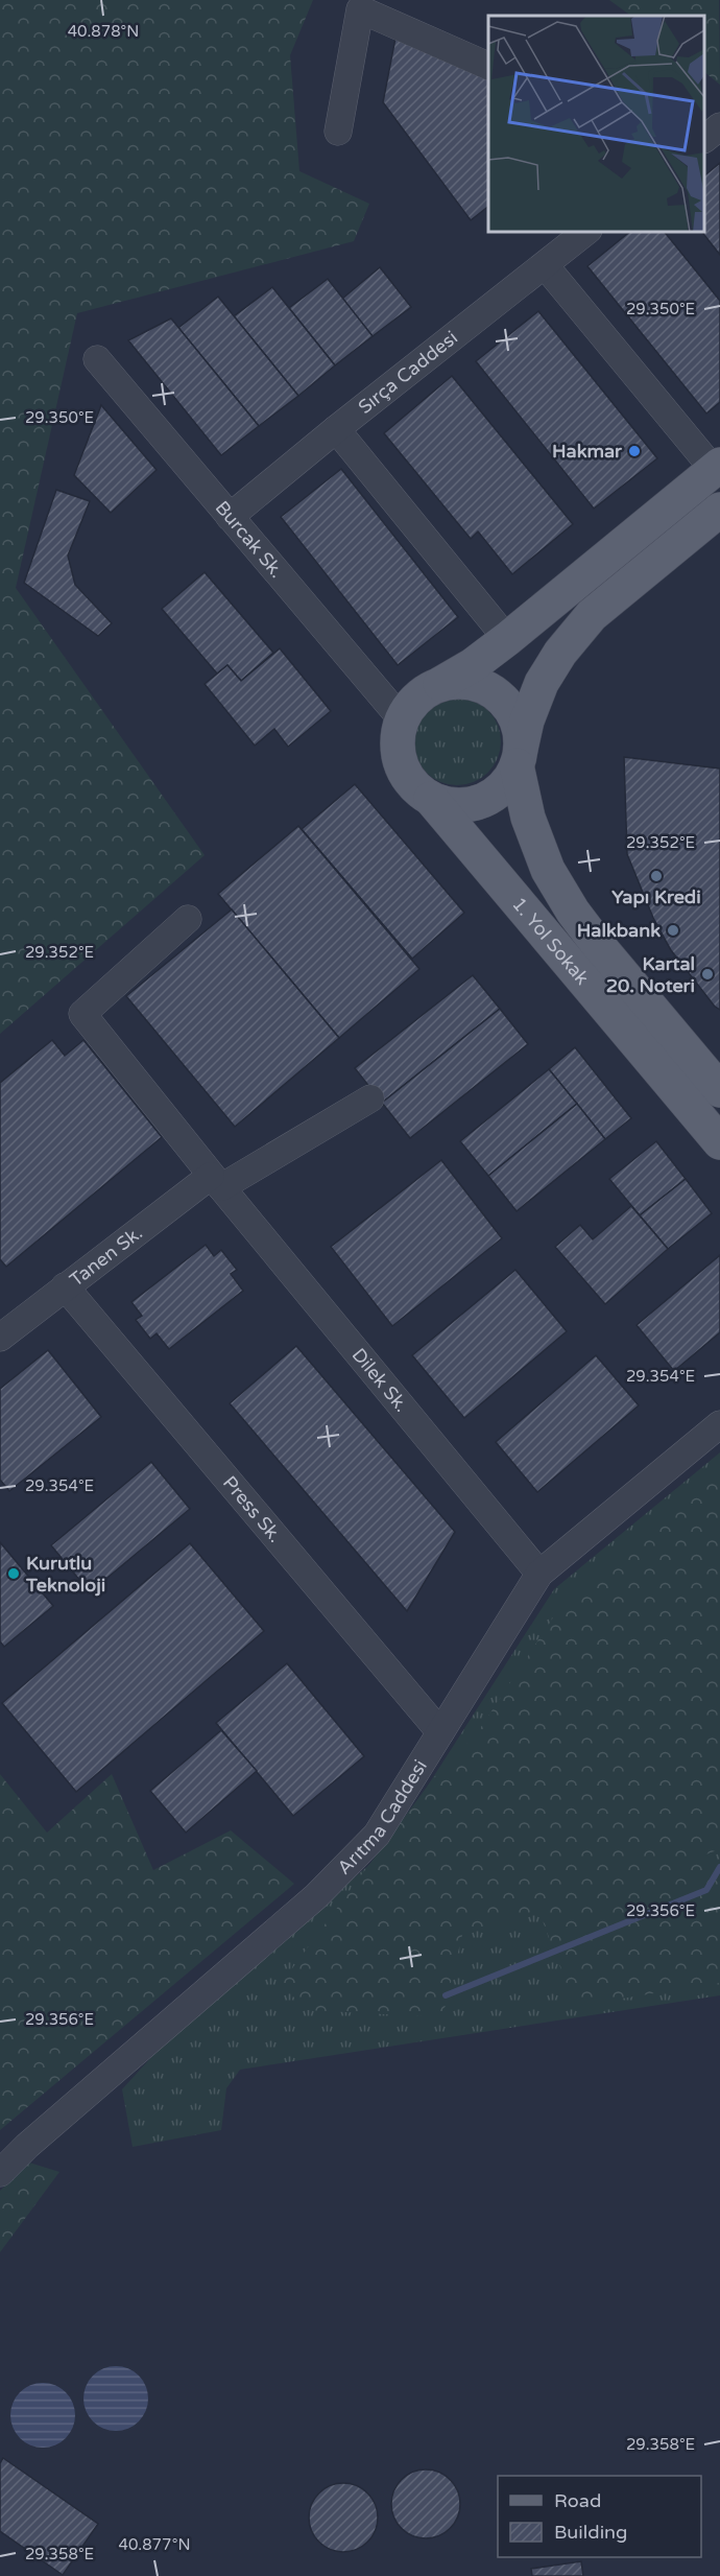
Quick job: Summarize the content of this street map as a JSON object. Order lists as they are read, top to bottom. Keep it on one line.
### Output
{"streets":{"main road":["1. Yol Sokak"],"street":["Sırça Caddesi","Burcak Sk.","Tanen Sk.","Dilek Sk.","Press Sk.","Arıtma Caddesi"]},"crossings":[["Sırça Caddesi","Burcak Sk."],["Burcak Sk.","1. Yol Sokak"],["Tanen Sk.","Dilek Sk."],["Tanen Sk.","Press Sk."],["Dilek Sk.","Arıtma Caddesi"],["Press Sk.","Arıtma Caddesi"]],"places":["Hakmar","Yapı Kredi","Halkbank","Kartal 20. Noteri","Kurutlu Teknoloji"],"legend":["Road","Building"],"coordinates":["40.878°N","29.350°E","29.352°E","29.354°E","29.356°E","29.358°E","40.877°N"]}
